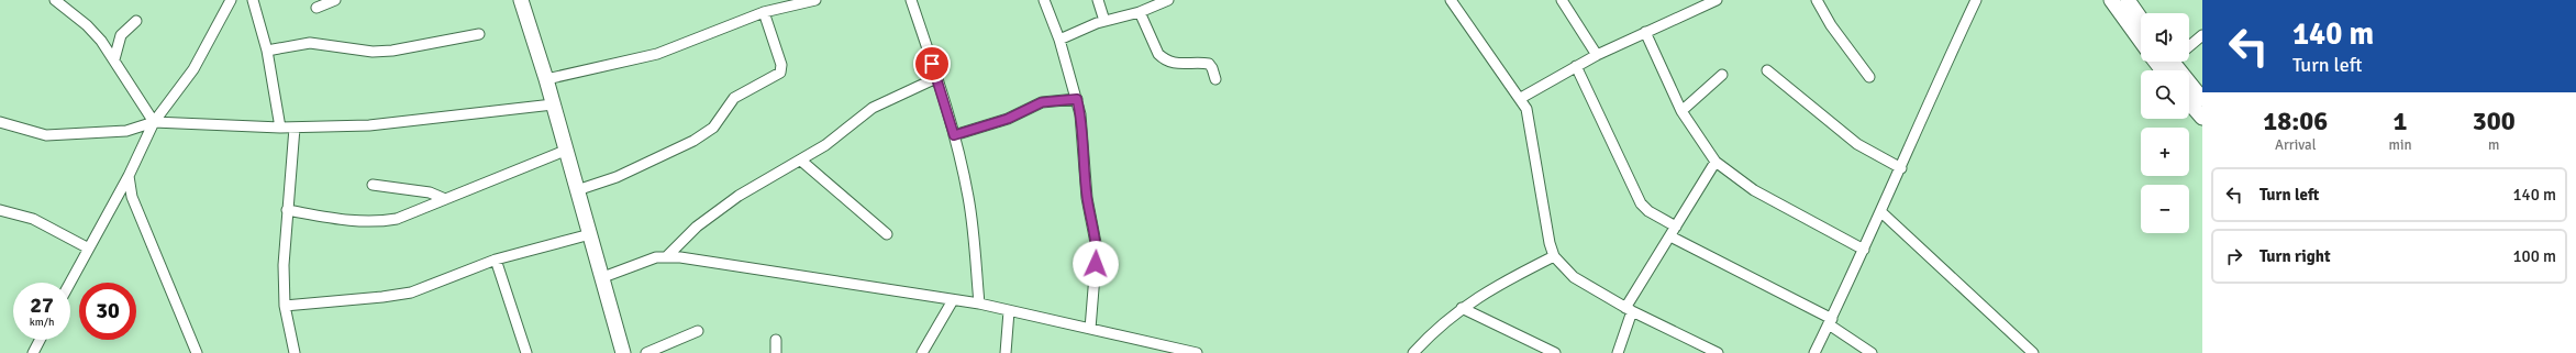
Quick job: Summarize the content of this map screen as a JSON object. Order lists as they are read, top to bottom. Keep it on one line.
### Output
{"page":{"turn":["140 m","Turn left"],"map_buttons":["+","−"],"eta":["18:06","Arrival","1","min","300","m"],"list":[{"name":"Turn left","value":"140 m"},{"name":"Turn right","value":"100 m"}],"speed":"27 km/h","limit":"30"}}
